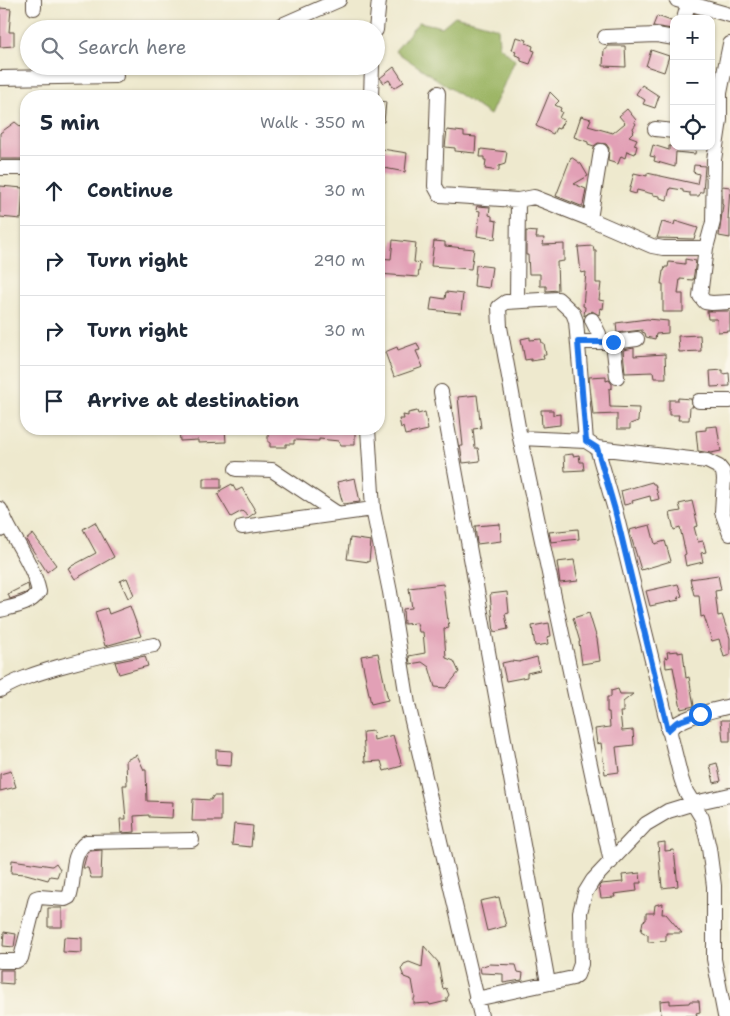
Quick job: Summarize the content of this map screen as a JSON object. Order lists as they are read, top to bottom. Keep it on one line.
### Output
{"page":{"map_buttons":["+","−"],"search":"Search here","heading":["5 min","Walk · 350 m"],"list":[["Continue","30 m"],["Turn right","290 m"],["Turn right","30 m"],"Arrive at destination"]}}
